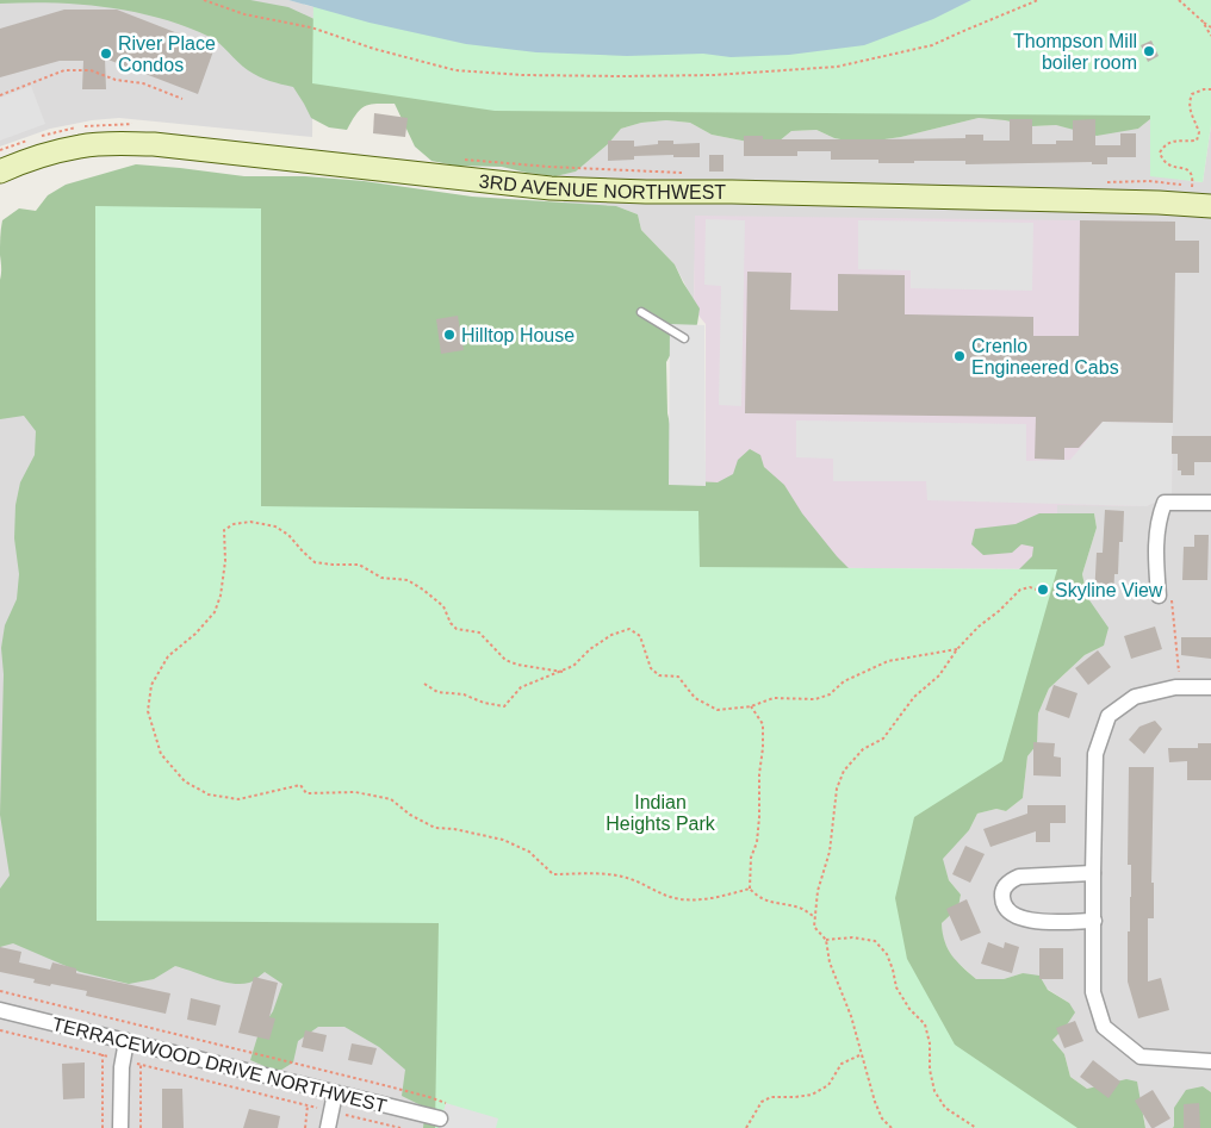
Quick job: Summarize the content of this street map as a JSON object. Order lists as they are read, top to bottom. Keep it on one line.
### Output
{"streets":{"main road":["3RD AVENUE NORTHWEST"],"street":["TERRACEWOOD DRIVE NORTHWEST"]},"parks":["Indian Heights Park"],"places":["Thompson Mill boiler room","River Place Condos","Hilltop House","Crenlo Engineered Cabs","Skyline View"]}
